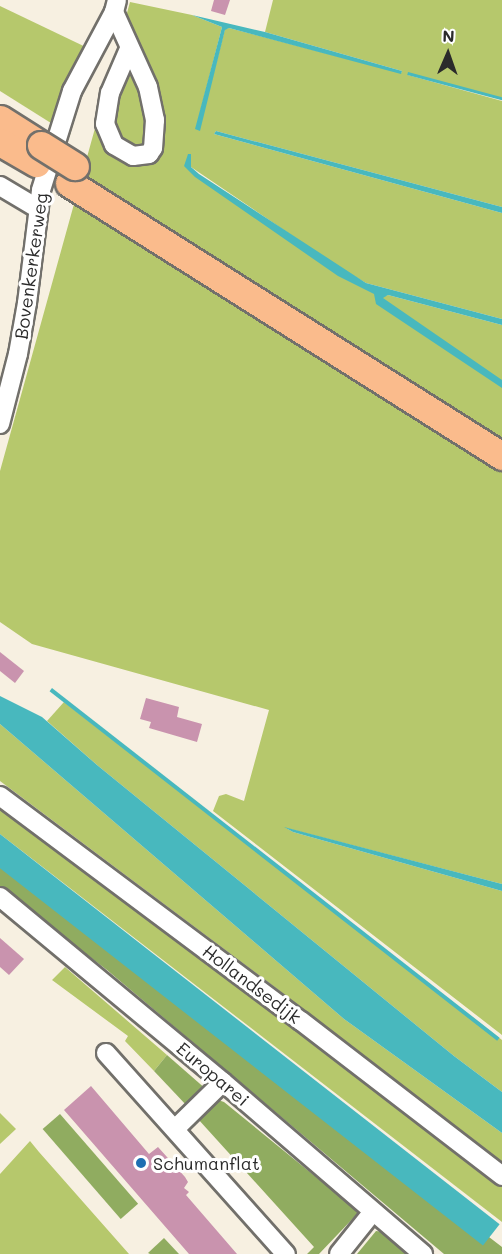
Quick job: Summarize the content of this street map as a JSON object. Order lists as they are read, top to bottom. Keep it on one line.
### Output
{"streets":{"street":["Bovenkerkerweg","Hollandsedijk","Europarei"]},"places":["Schumanflat"],"north":"top"}
